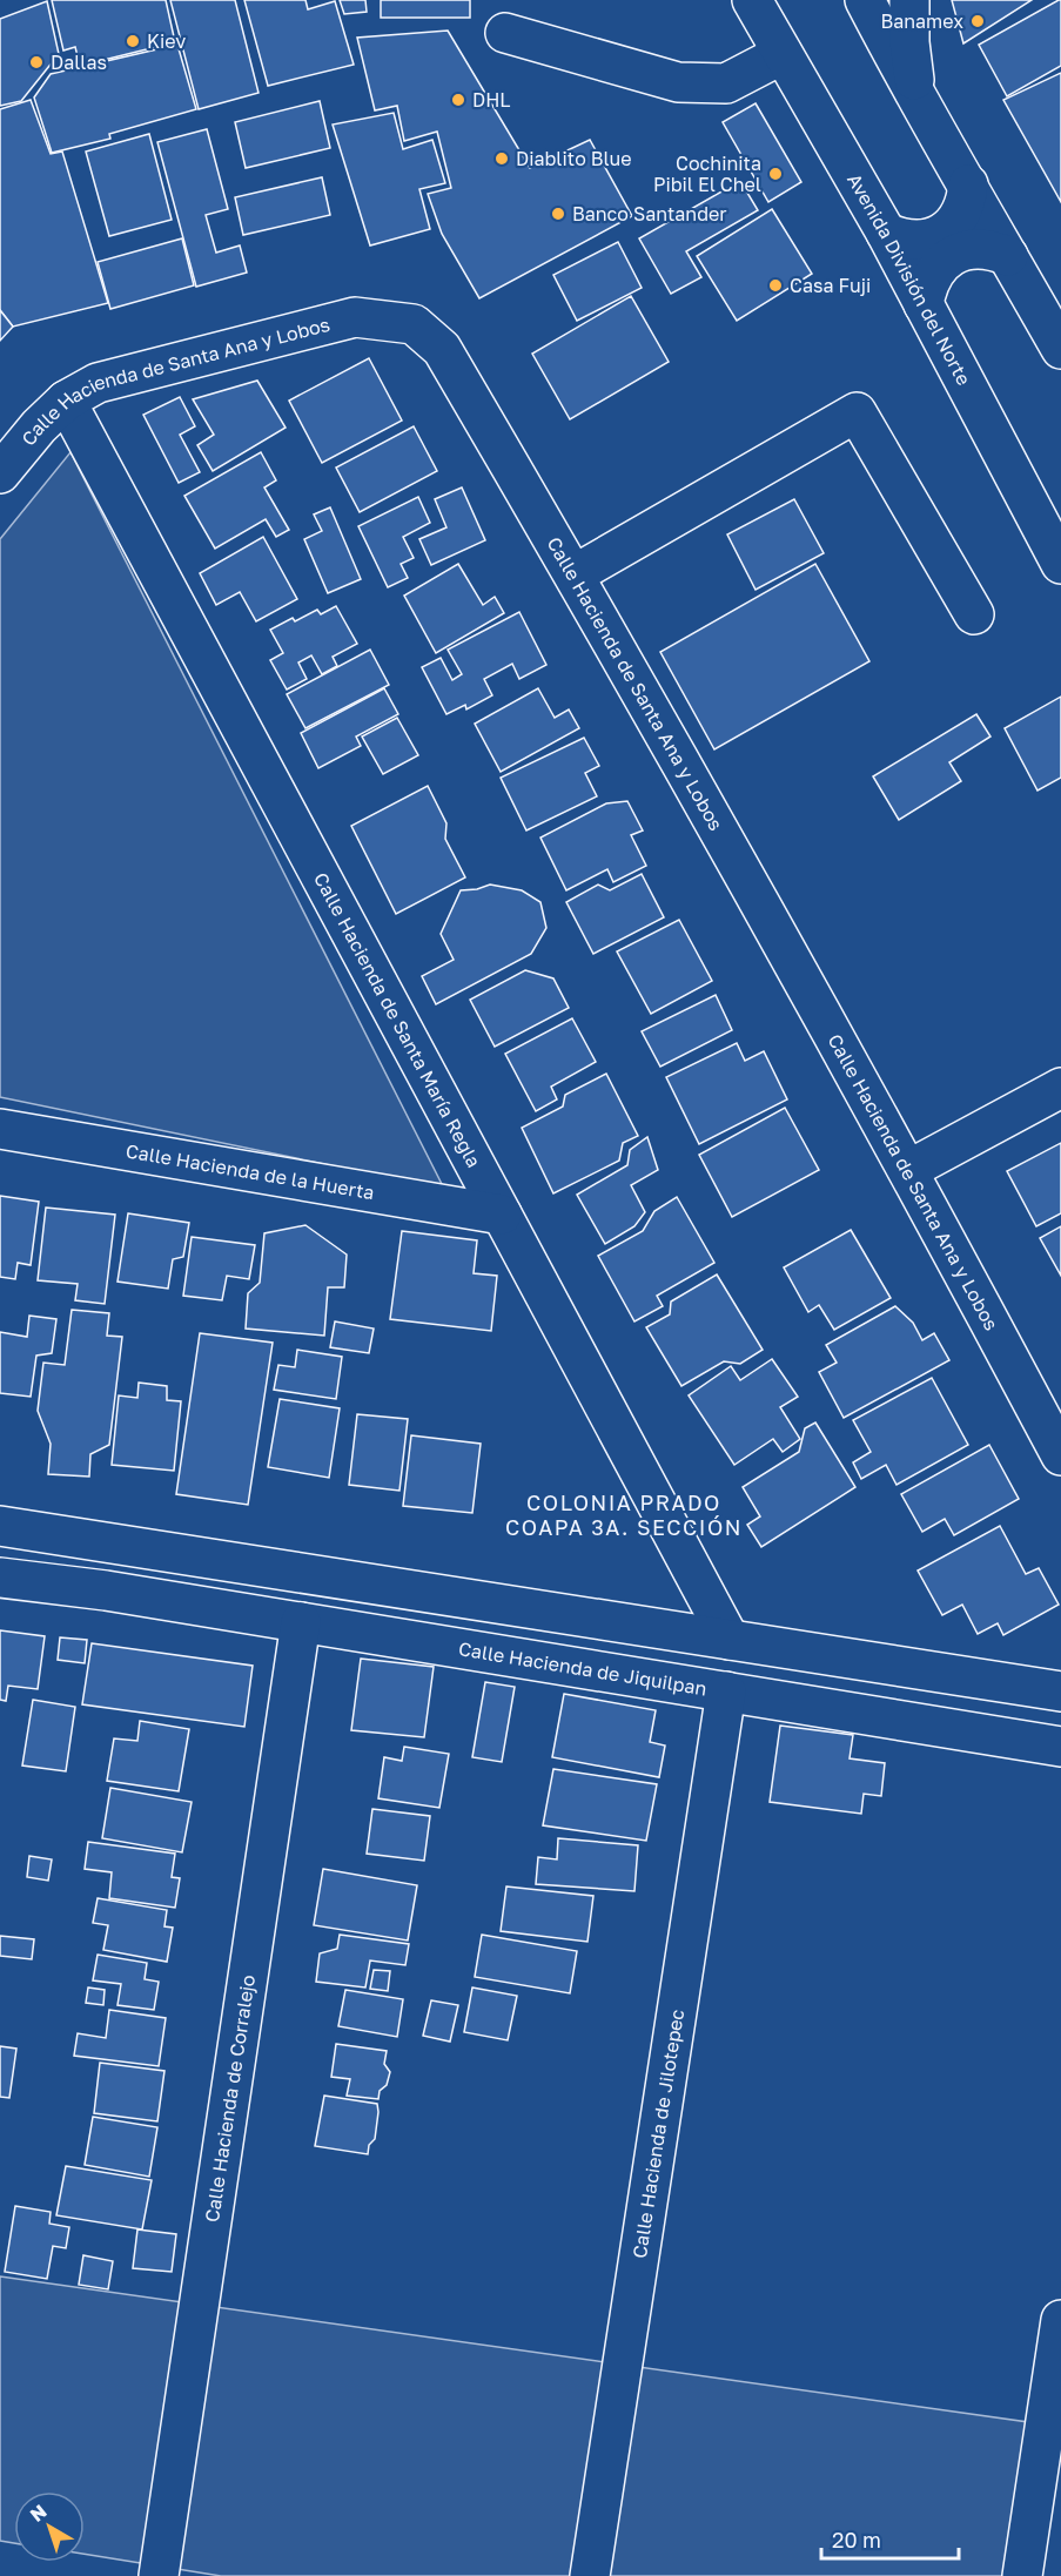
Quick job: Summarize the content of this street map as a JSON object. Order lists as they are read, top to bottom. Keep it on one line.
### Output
{"streets":{"street":["Avenida División del Norte","Calle Hacienda de Santa Ana y Lobos","Calle Hacienda de Santa María Regla","Calle Hacienda de la Huerta","Calle Hacienda de Jiquilpan","Calle Hacienda de Corralejo","Calle Hacienda de Jilotepec"]},"crossings":[["Calle Hacienda de Santa Ana y Lobos","Calle Hacienda de Santa María Regla"],["Calle Hacienda de Santa María Regla","Calle Hacienda de la Huerta"],["Calle Hacienda de Jiquilpan","Calle Hacienda de Corralejo"],["Calle Hacienda de Jiquilpan","Calle Hacienda de Jilotepec"]],"districts":["COLONIA PRADO COAPA 3A. SECCIÓN"],"places":["Banamex","Kiev","Dallas","DHL","Diablito Blue","Cochinita Pibil El Chel","Banco Santander","Casa Fuji"],"scale_bar":"20 m","north":"top left"}
